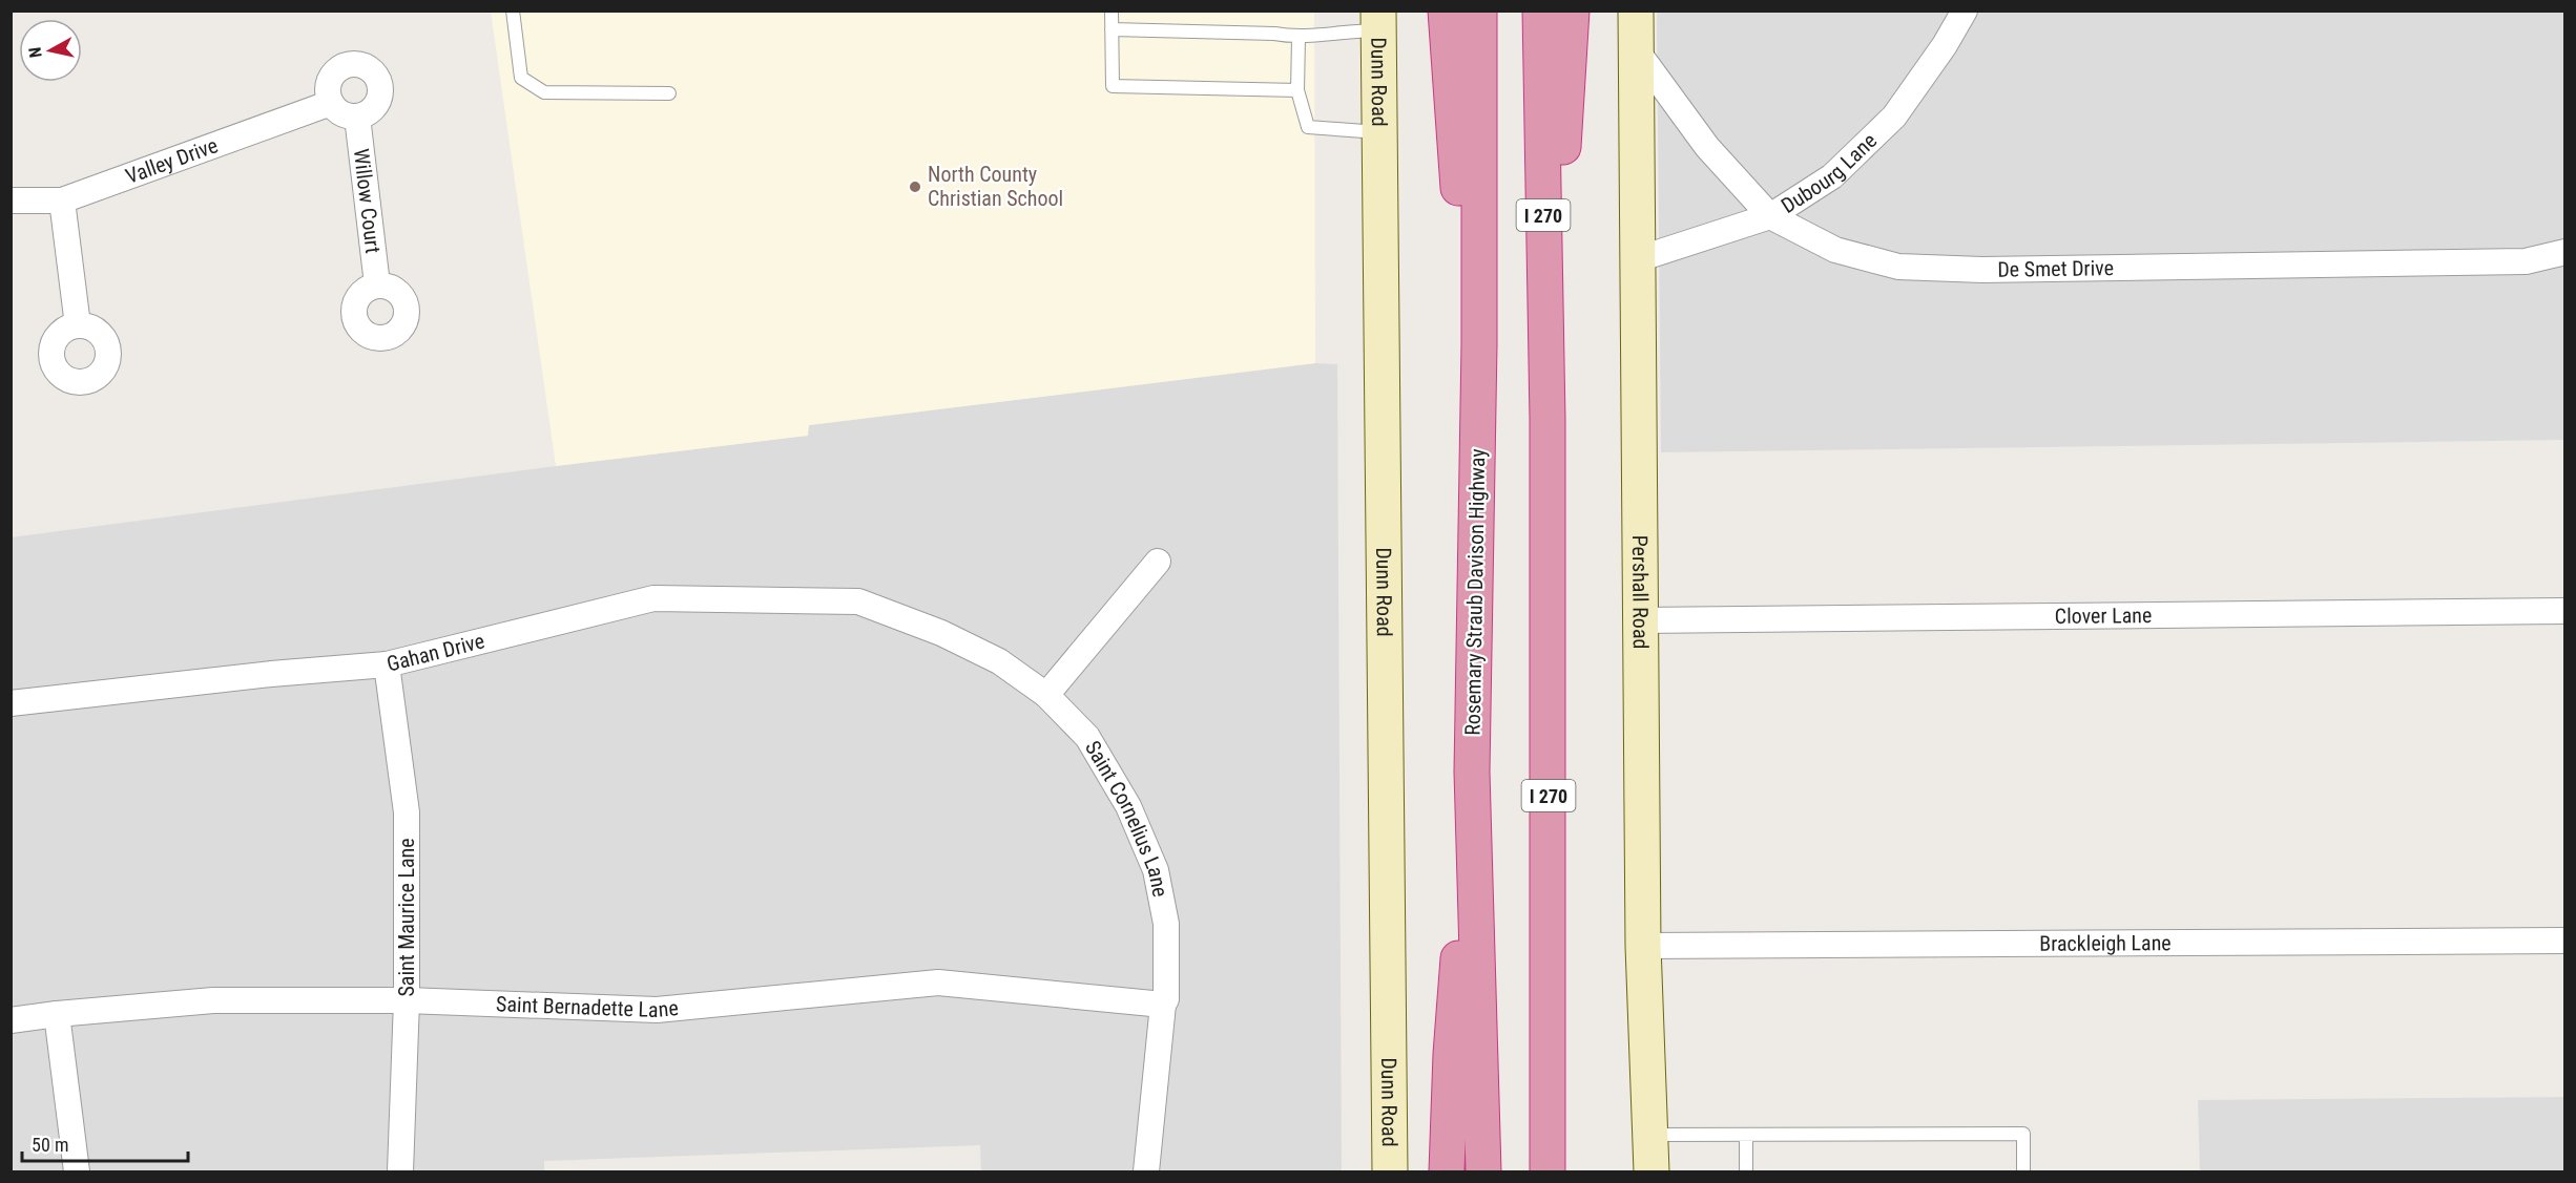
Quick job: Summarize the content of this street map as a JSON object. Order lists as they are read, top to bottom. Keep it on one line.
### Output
{"streets":{"highway":["I 270","Rosemary Straub Davison Highway"],"street":["Dunn Road","Valley Drive","Dubourg Lane","Willow Court","De Smet Drive","Pershall Road","Clover Lane","Gahan Drive","Saint Cornelius Lane","Saint Maurice Lane","Brackleigh Lane","Saint Bernadette Lane"]},"crossings":[["Valley Drive","Willow Court"],["Dubourg Lane","De Smet Drive"],["Dubourg Lane","Pershall Road"],["De Smet Drive","Pershall Road"],["Pershall Road","Clover Lane"],["Pershall Road","Brackleigh Lane"],["Gahan Drive","Saint Cornelius Lane"],["Gahan Drive","Saint Maurice Lane"],["Saint Cornelius Lane","Saint Bernadette Lane"],["Saint Maurice Lane","Saint Bernadette Lane"]],"places":["North County Christian School"],"scale_bar":"50 m","north":"left"}
